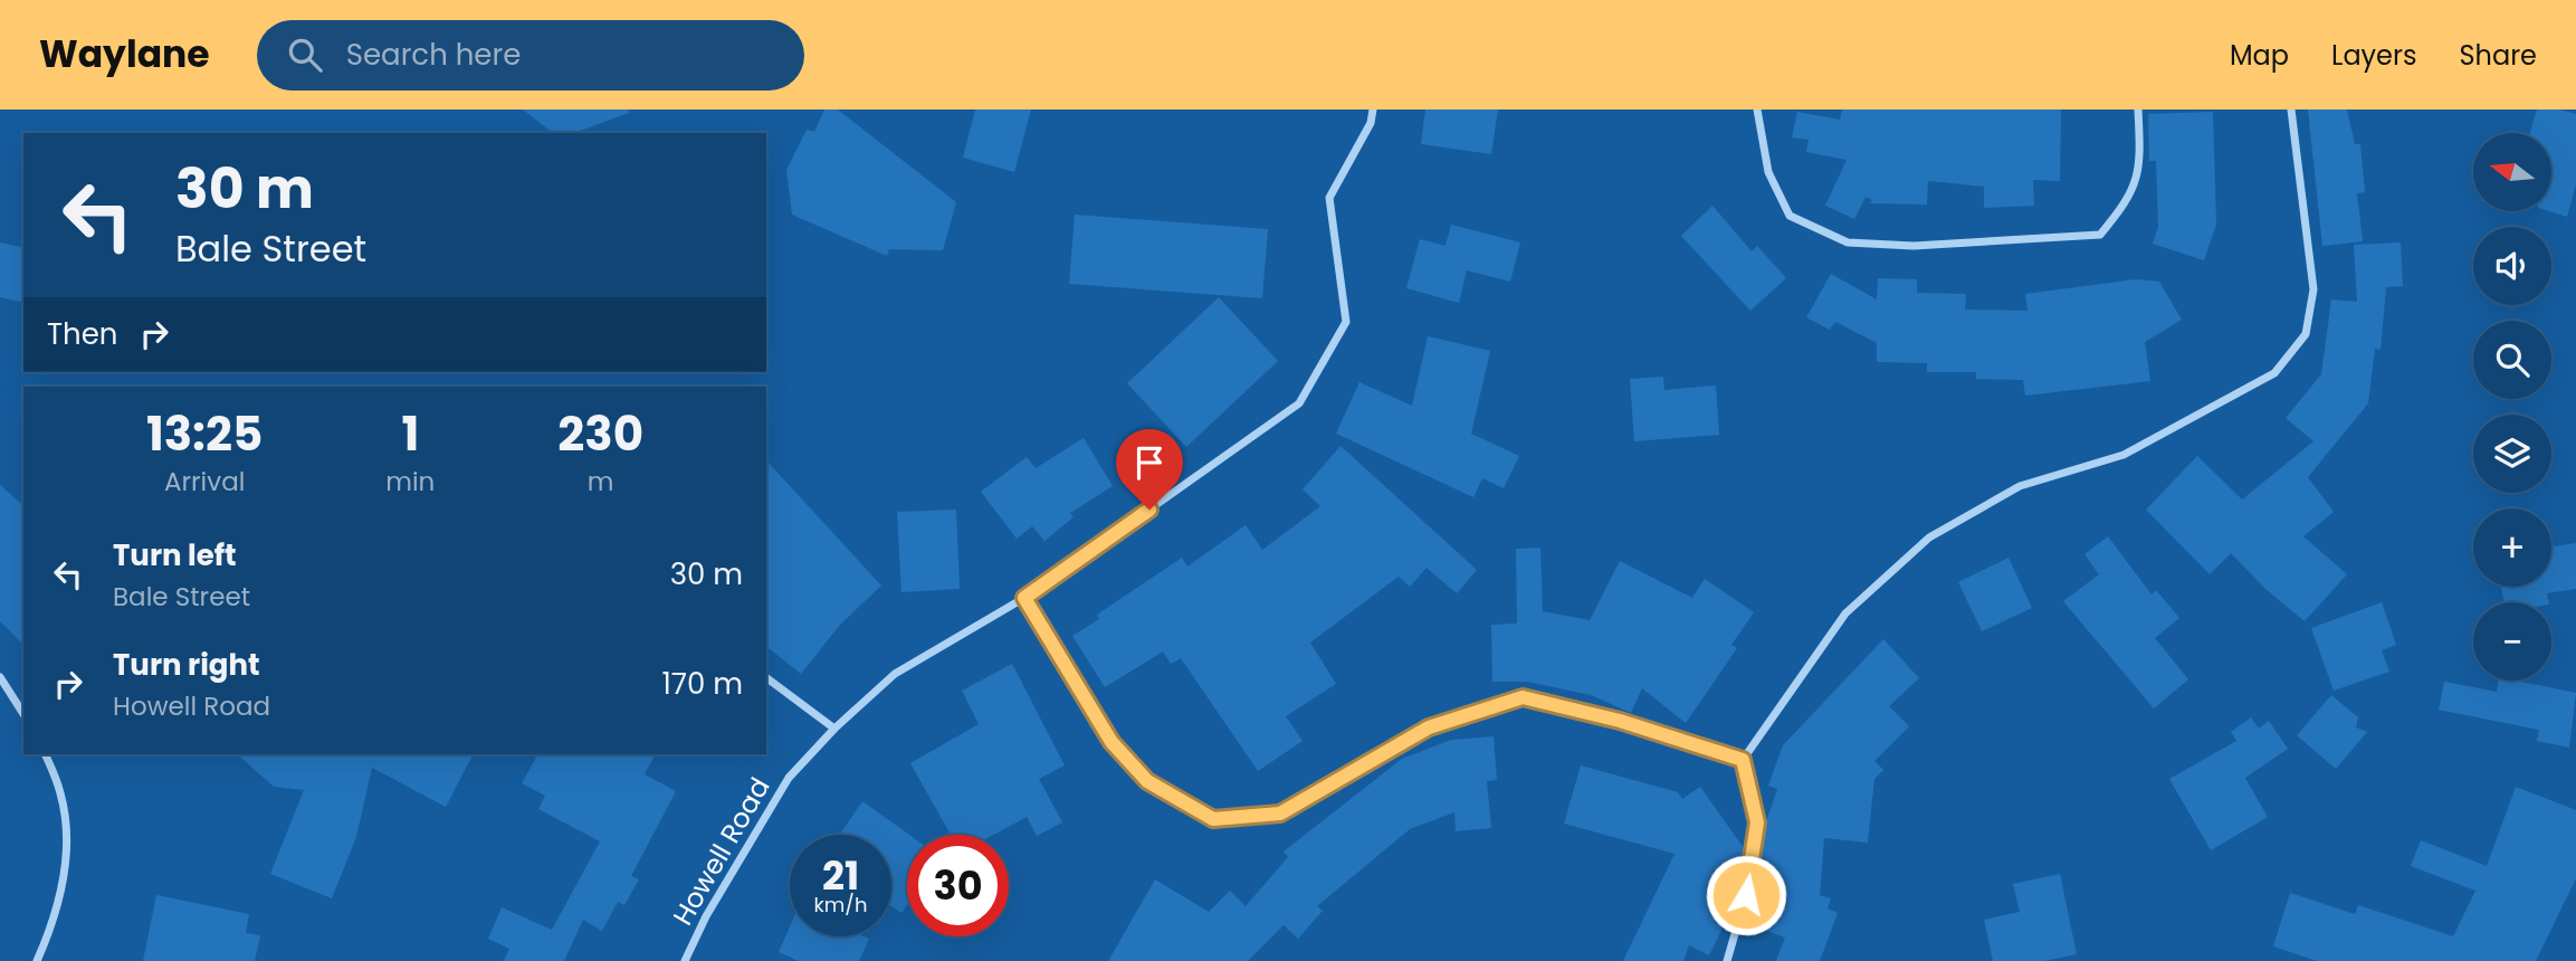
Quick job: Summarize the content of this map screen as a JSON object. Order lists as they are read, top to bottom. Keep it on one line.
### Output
{"streets":{"street":["Howell Road"]},"north":"left","page":{"header":"Waylane","search":"Search here","nav":["Map","Layers","Share"],"map_buttons":["+","−"],"turn":["30 m","Bale Street"],"then":"Then","eta":["13:25","Arrival","1","min","230","m"],"list":[{"name":"Turn left","note":"Bale Street","value":"30 m"},{"name":"Turn right","note":"Howell Road","value":"170 m"}],"speed":"21 km/h","limit":"30"}}
